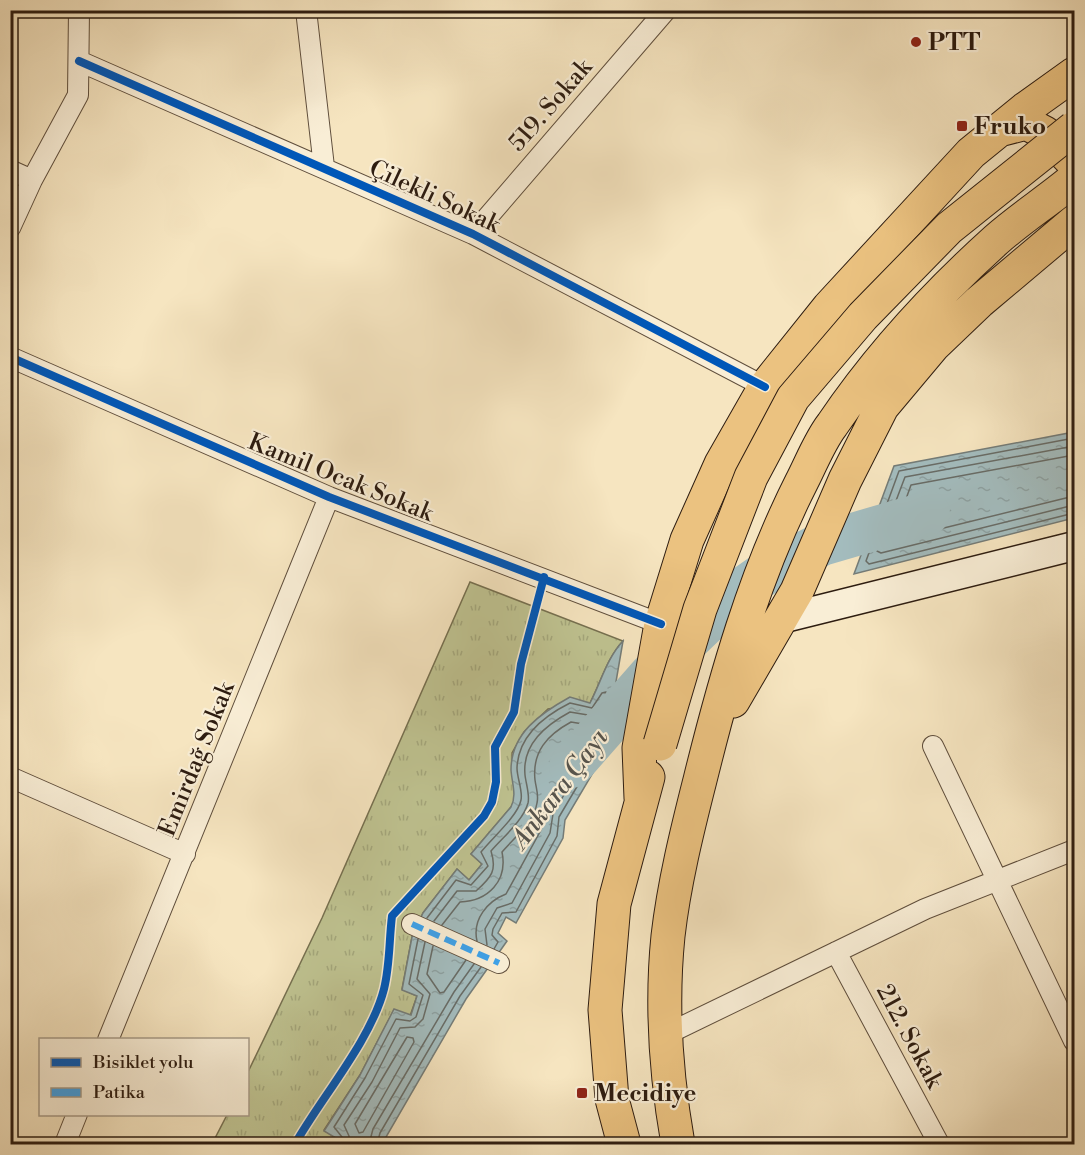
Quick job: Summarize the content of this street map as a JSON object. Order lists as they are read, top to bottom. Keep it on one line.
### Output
{"streets":{"street":["519. Sokak","Çilekli Sokak","Kamil Ocak Sokak","Emirdağ Sokak","212. Sokak"]},"crossings":[["519. Sokak","Çilekli Sokak"],["Kamil Ocak Sokak","Emirdağ Sokak"]],"water":["Ankara Çayı"],"places":{"other":["PTT"],"transit":["Fruko","Mecidiye"]},"legend":["Bisiklet yolu","Patika"]}
